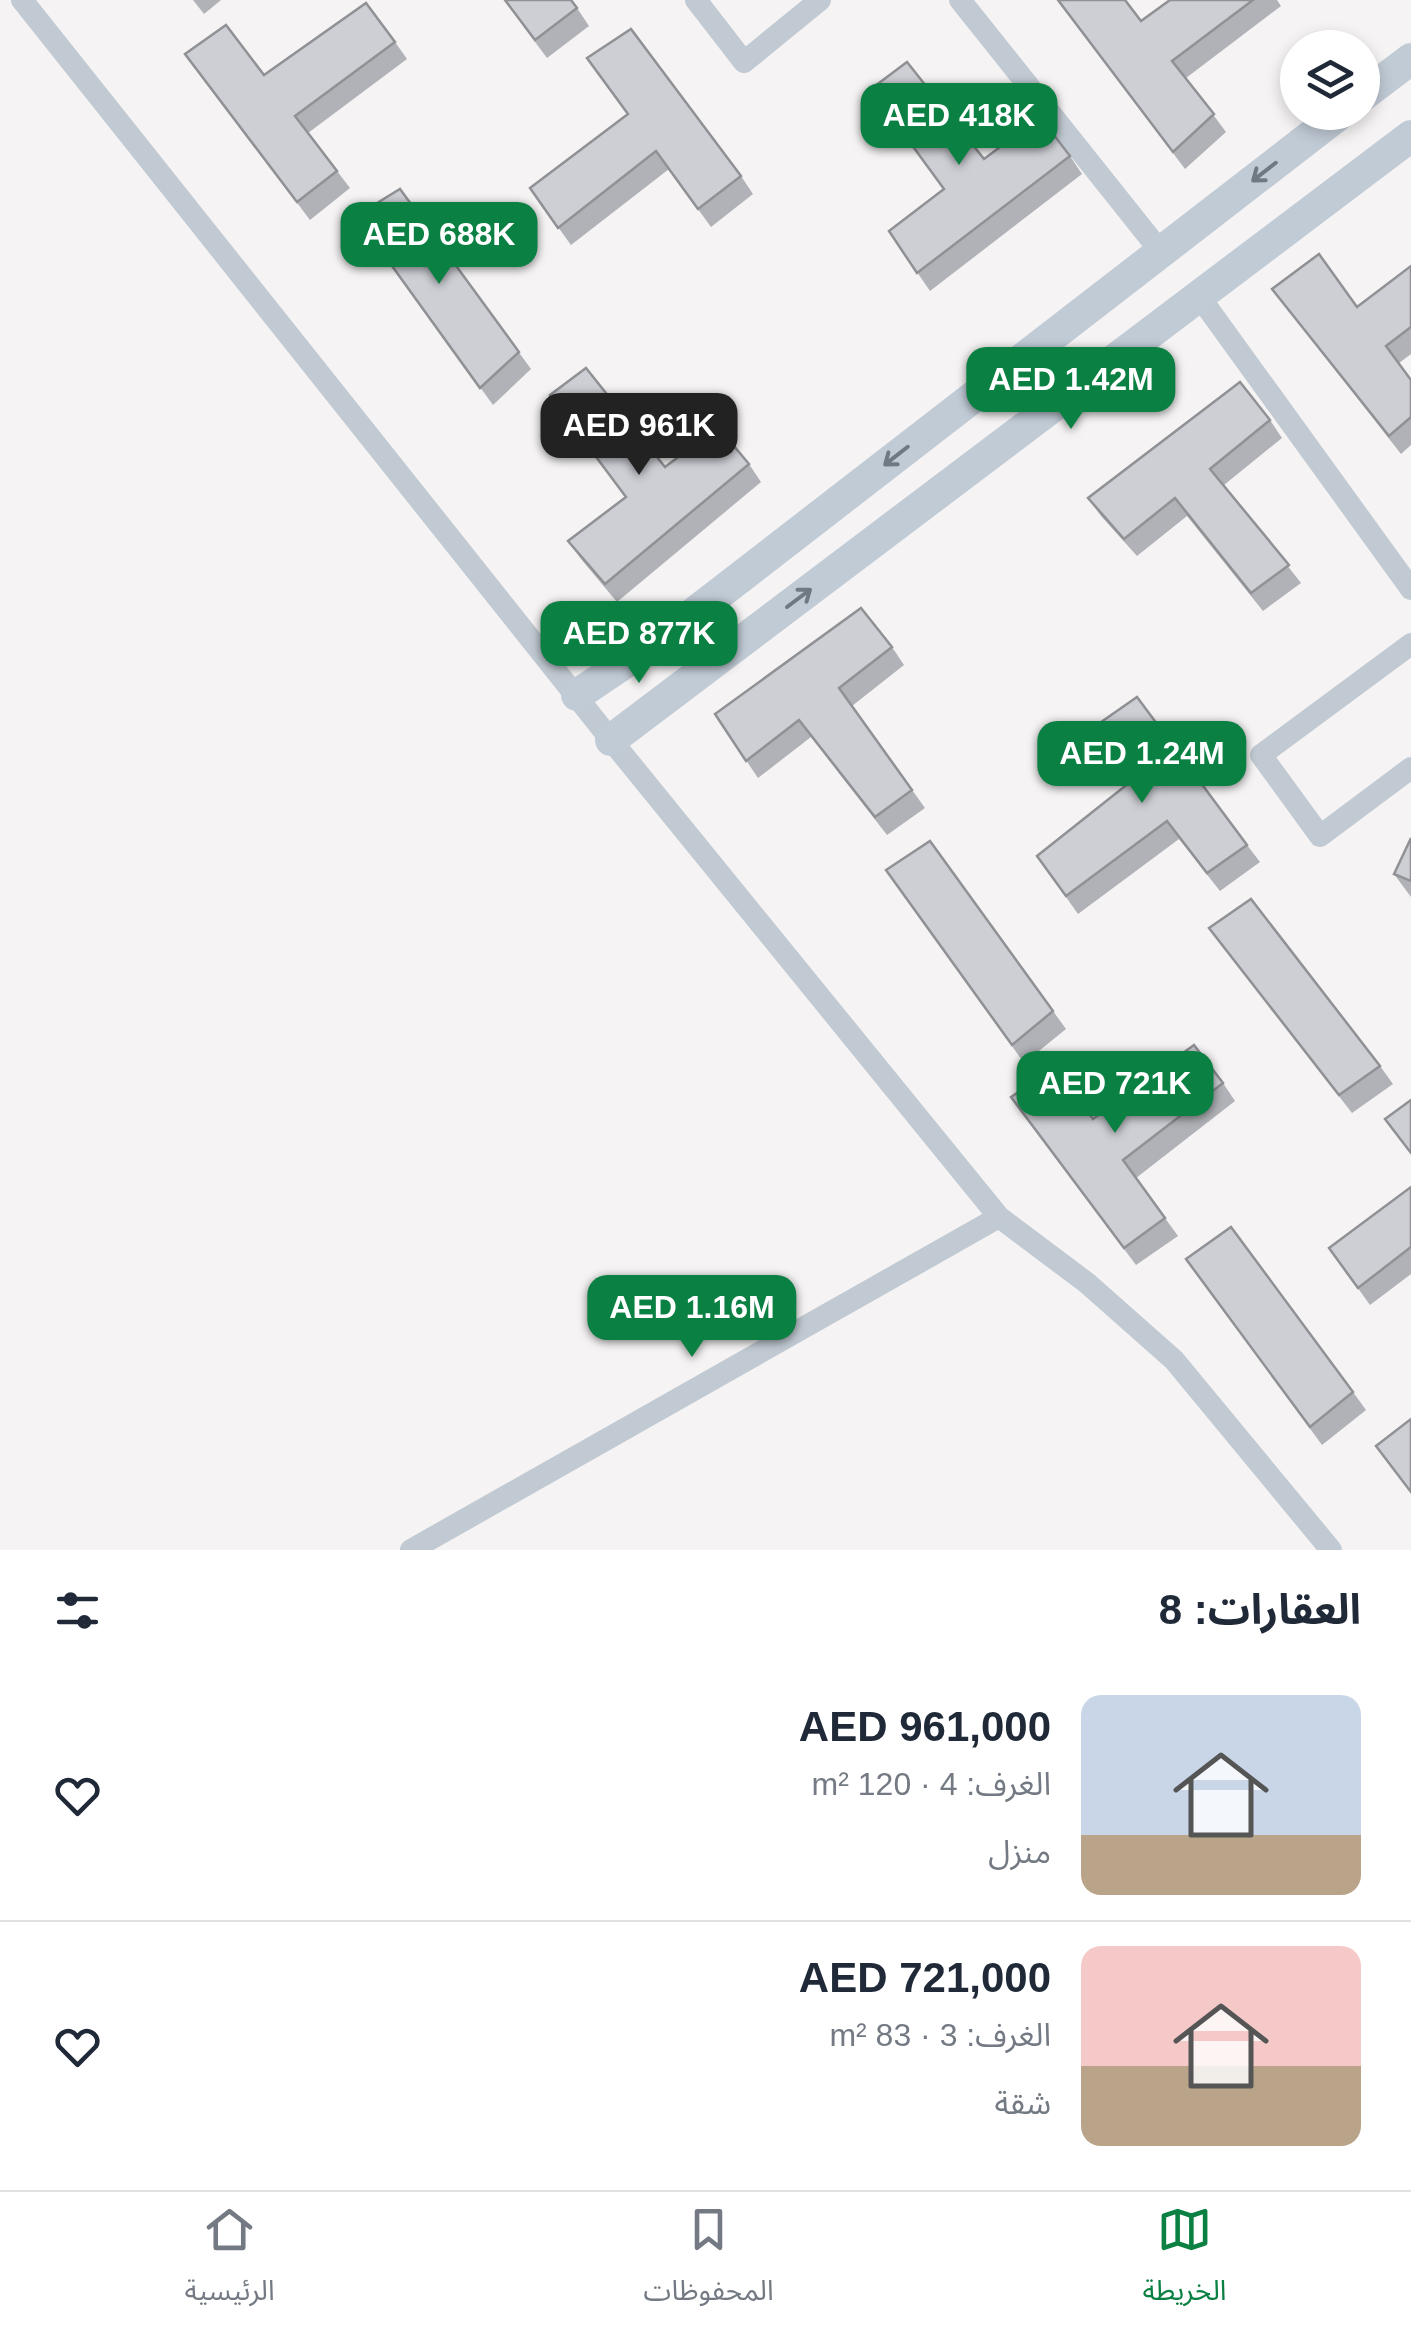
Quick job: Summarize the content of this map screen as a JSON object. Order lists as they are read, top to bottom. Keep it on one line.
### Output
{"page":{"price":["AED 418K","AED 688K","AED 1.42M","AED 961K","AED 877K","AED 1.24M","AED 721K","AED 1.16M"],"heading":"العقارات: 8","list":[{"name":"AED 961,000","note":"الغرف: 4 · 120 m² · منزل"},{"name":"AED 721,000","note":"الغرف: 3 · 83 m² · شقة"}],"tabs":["الخريطة","المحفوظات","الرئيسية"]}}
